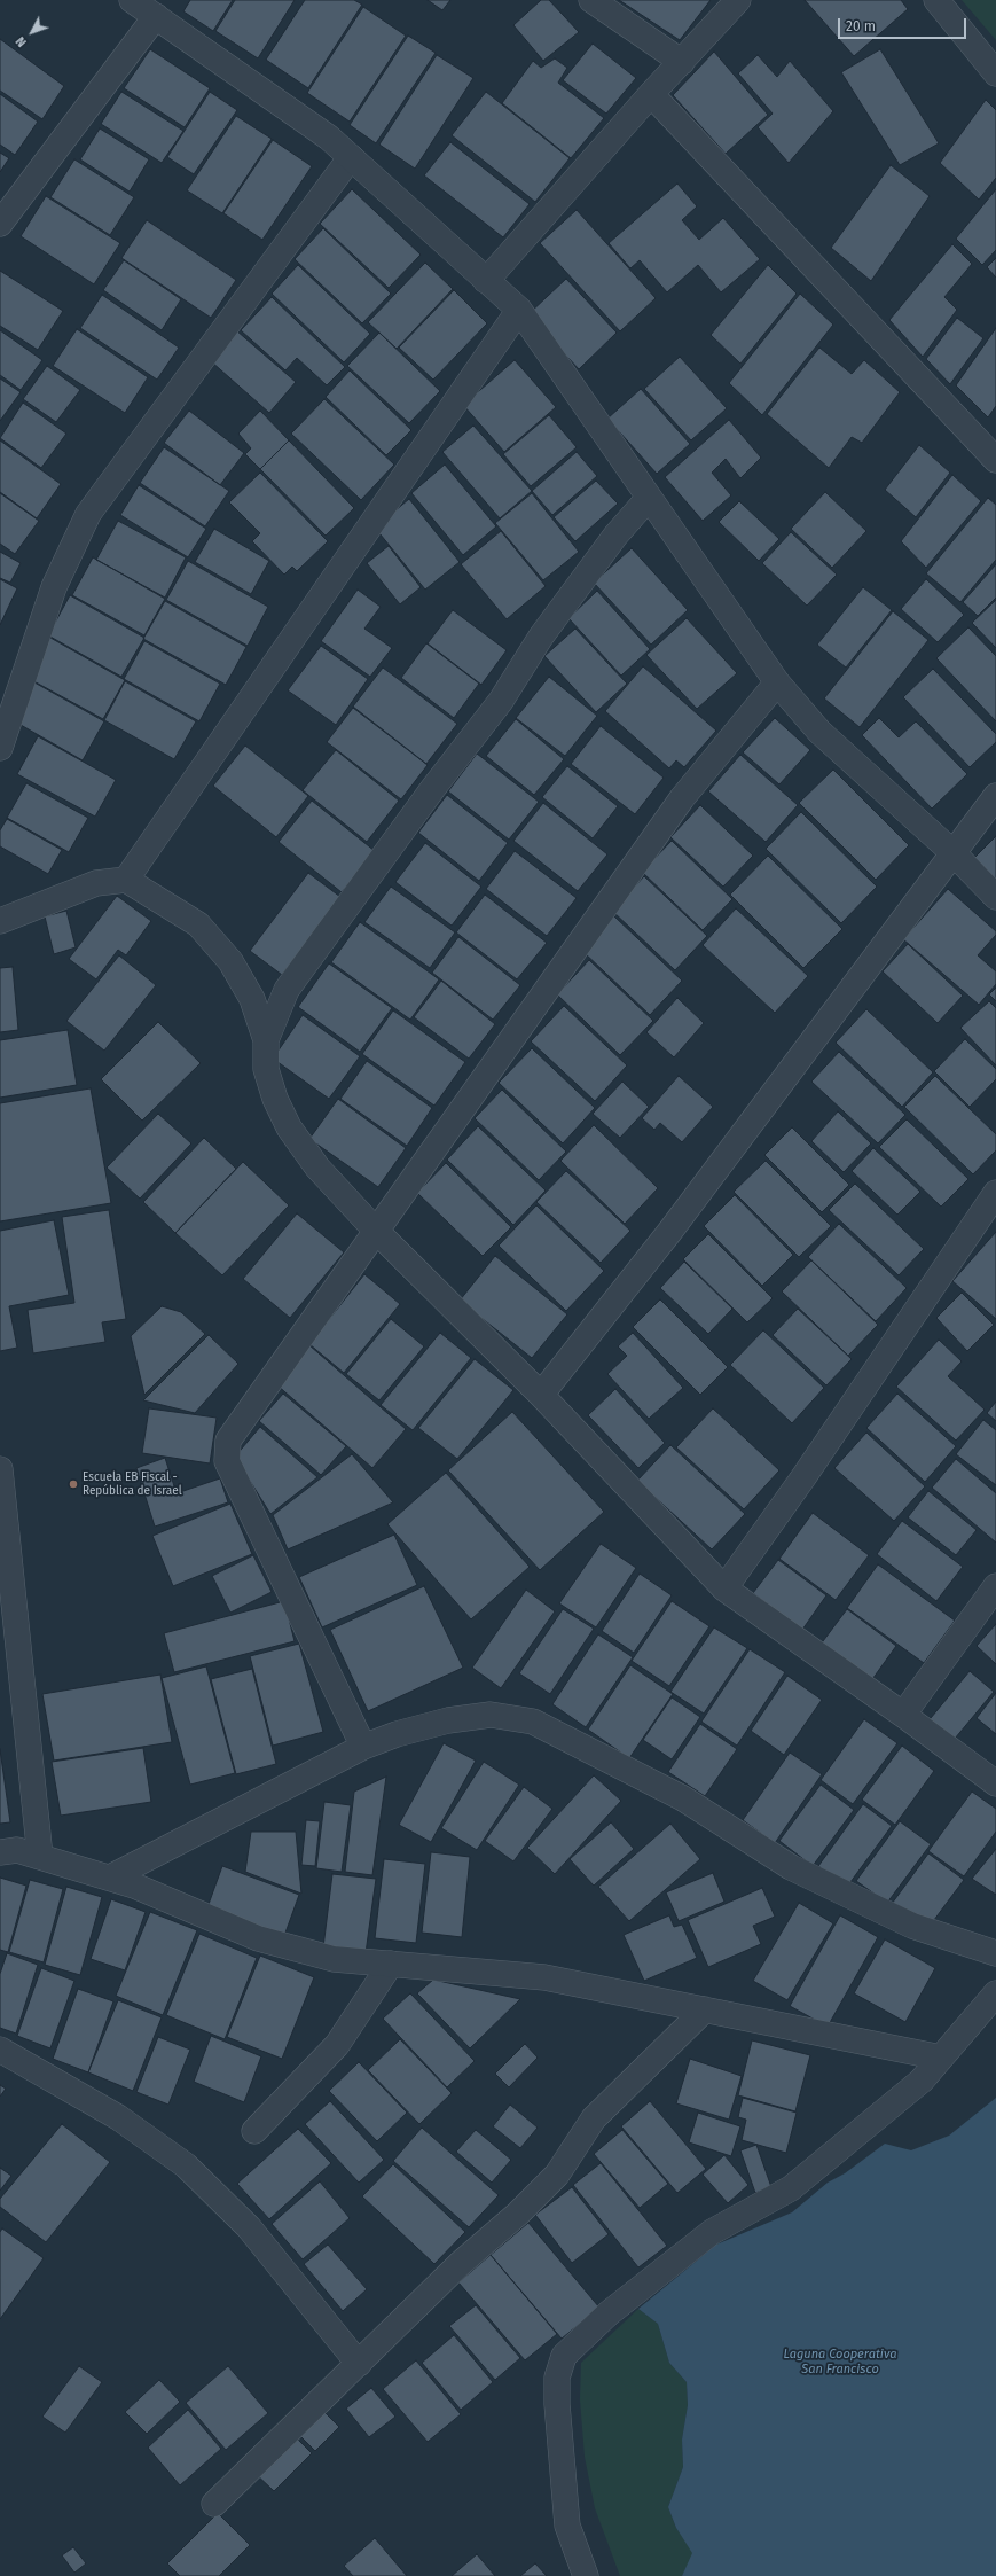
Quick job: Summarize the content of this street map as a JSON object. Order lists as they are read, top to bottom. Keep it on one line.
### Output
{"water":["Laguna Cooperativa San Francisco"],"places":["Escuela EB Fiscal - República de Israel"],"scale_bar":"20 m","north":"bottom left"}
